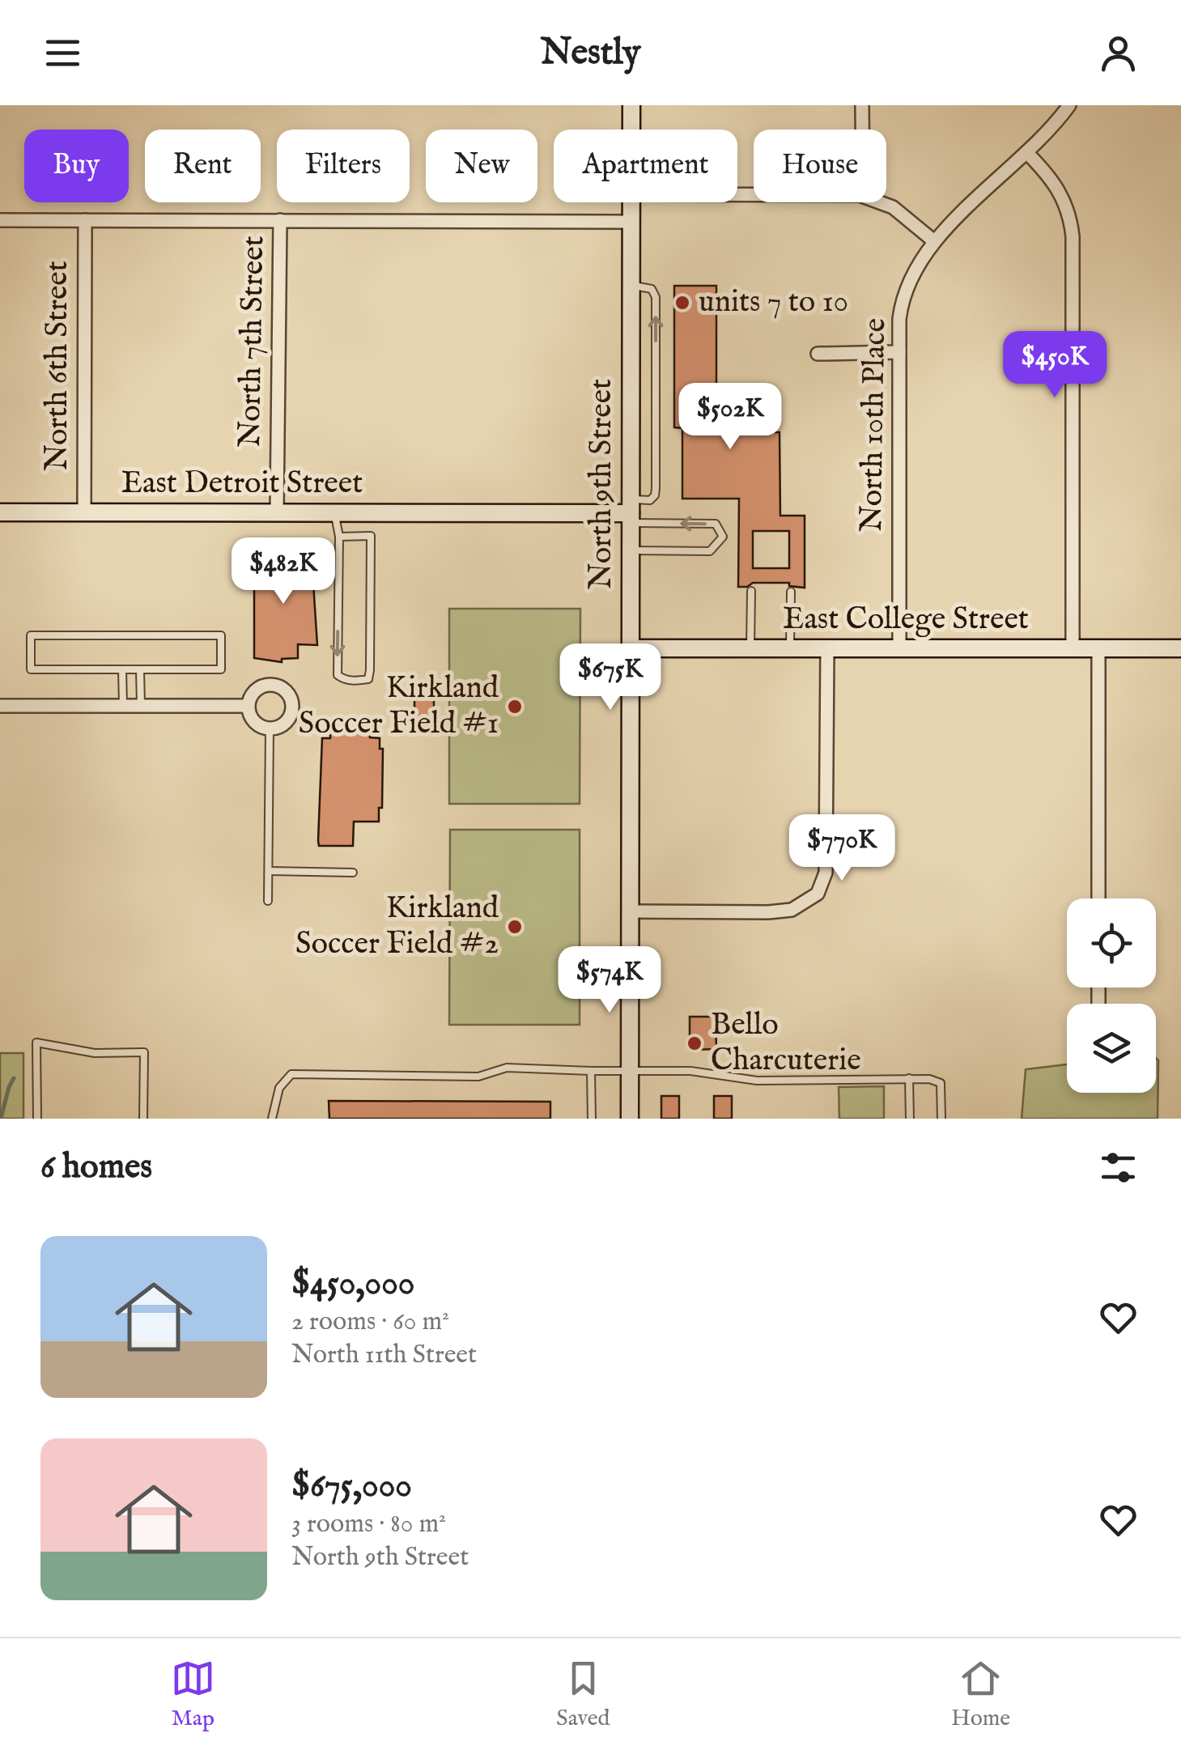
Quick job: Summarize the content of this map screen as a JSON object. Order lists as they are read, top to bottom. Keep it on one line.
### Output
{"streets":{"street":["North 7th Street","North 6th Street","North 10th Place","East Detroit Street","North 9th Street","East College Street"]},"crossings":[["North 7th Street","East Detroit Street"],["North 6th Street","East Detroit Street"],["North 10th Place","East College Street"],["East Detroit Street","North 9th Street"],["North 9th Street","East College Street"]],"places":["units 7 to 10","Kirkland Soccer Field #1","Kirkland Soccer Field #2","Bello Charcuterie"],"page":{"header":"Nestly","chip":["Buy","Rent","Filters","New","Apartment","House"],"price":["$450K","$502K","$482K","$675K","$770K","$574K"],"heading":"6 homes","list":[{"name":"$450,000","note":"2 rooms · 60 m² · North 11th Street"},{"name":"$675,000","note":"3 rooms · 80 m² · North 9th Street"}],"tabs":["Map","Saved","Home"]}}
